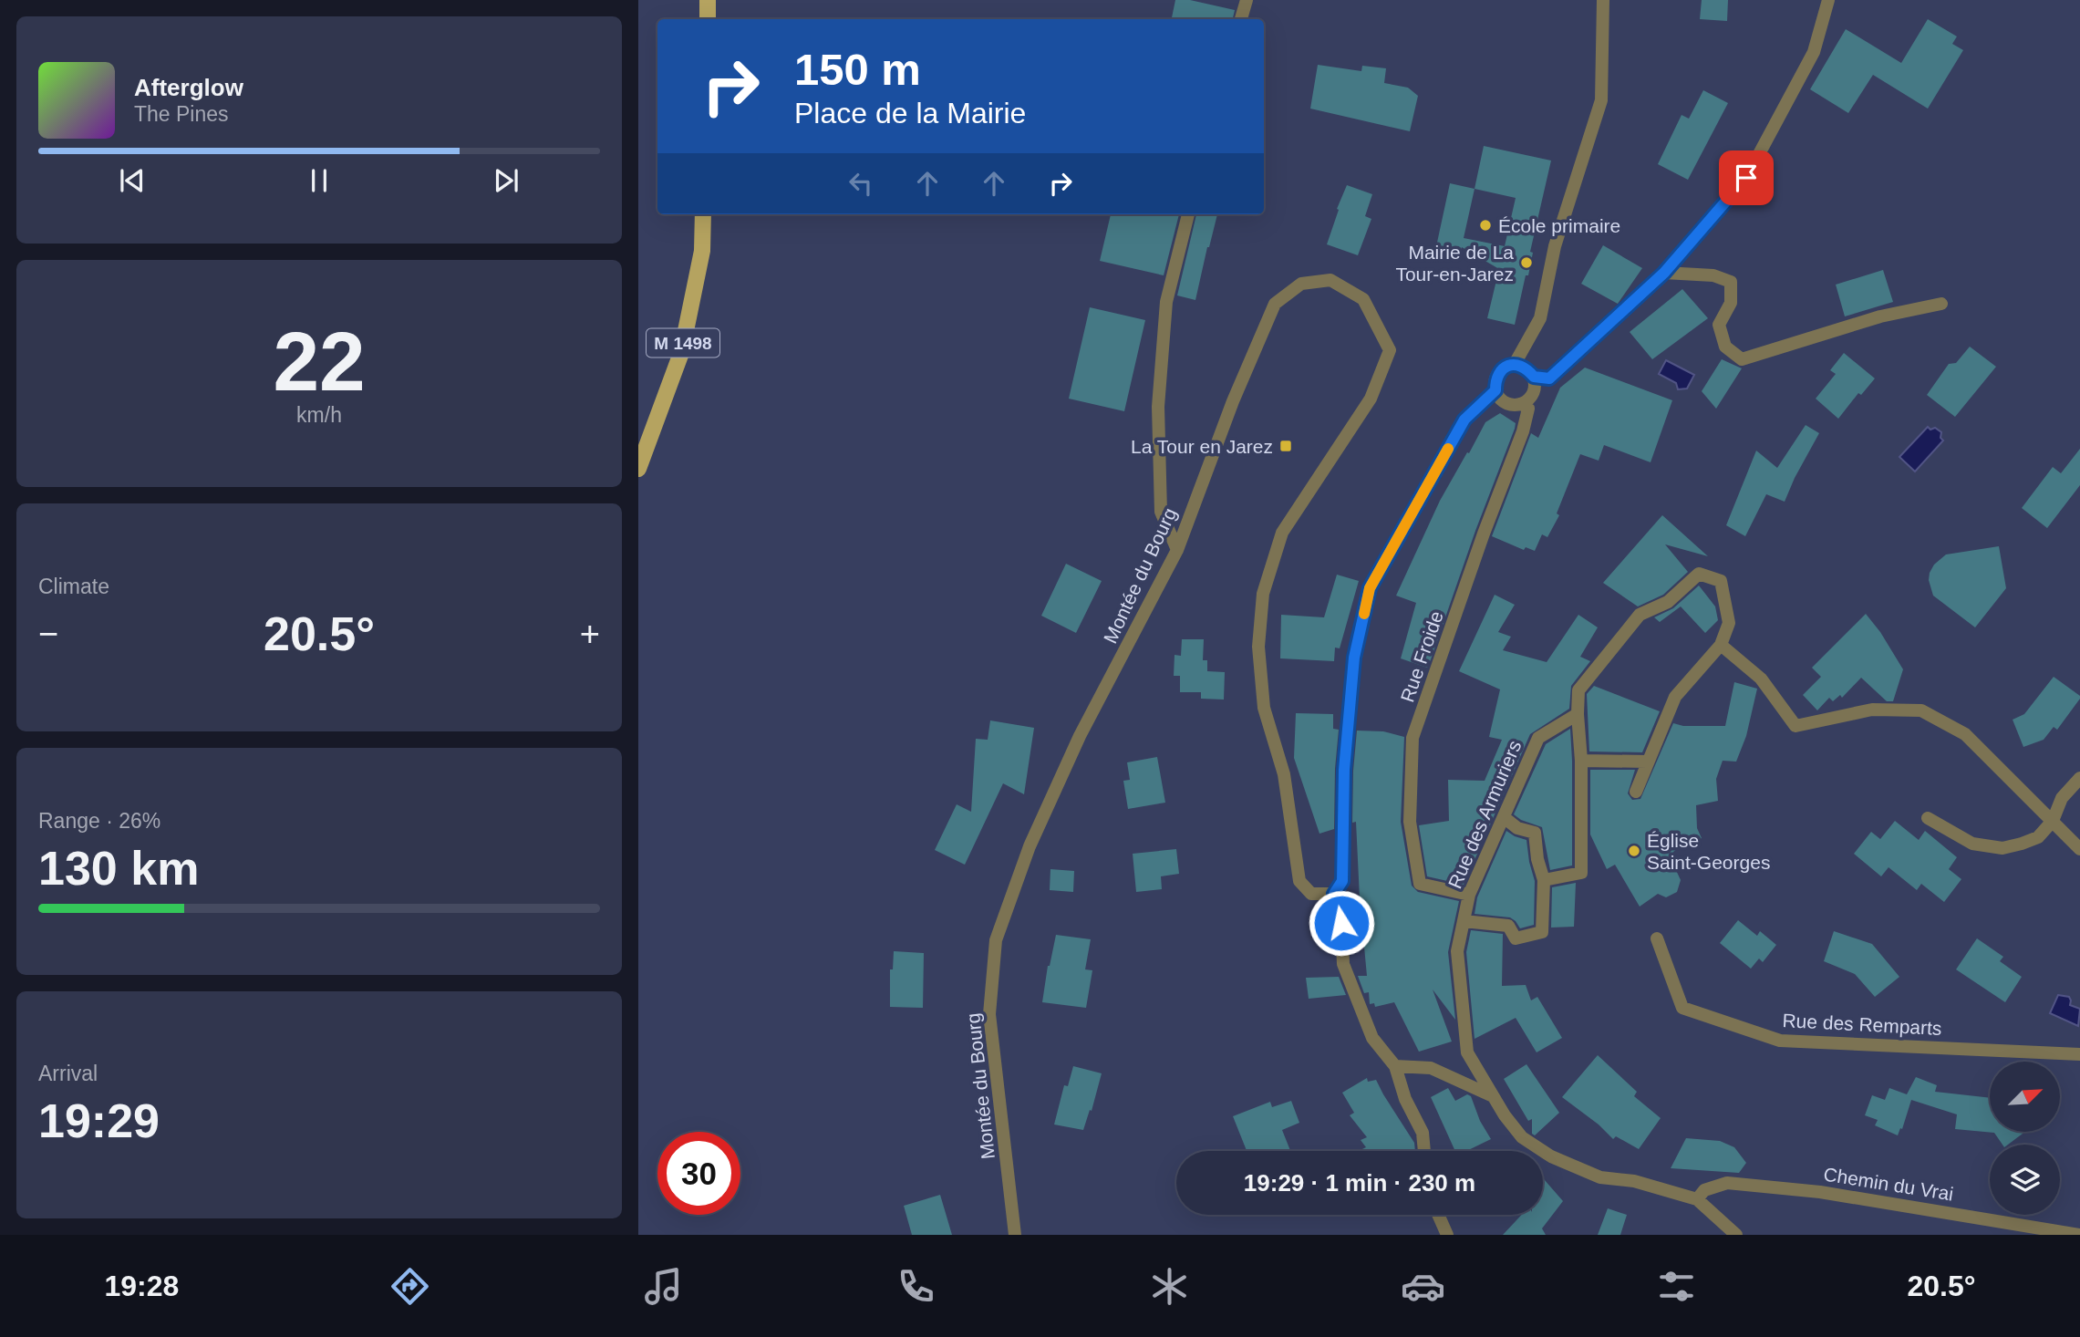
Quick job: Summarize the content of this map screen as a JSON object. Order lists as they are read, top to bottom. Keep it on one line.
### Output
{"streets":{"main road":["M 1498"],"street":["Montée du Bourg","Rue Froide","Rue des Armuriers","Rue des Remparts","Chemin du Vrai"]},"crossings":[["Rue Froide","Rue des Armuriers"],["Rue des Armuriers","Chemin du Vrai"]],"places":{"other":["École primaire","Mairie de La Tour-en-Jarez","Église Saint-Georges"],"transit":["La Tour en Jarez"]},"north":"top right","page":{"turn":["150 m","Place de la Mairie"],"song":["Afterglow","The Pines"],"tile":[["22","km/h"],"Climate",["Range · 26%","130 km"],["Arrival","19:29"]],"heat":["−","20.5°","+"],"limit":"30","trip":"19:29 · 1 min · 230 m","tabs":["19:28","20.5°"]}}
